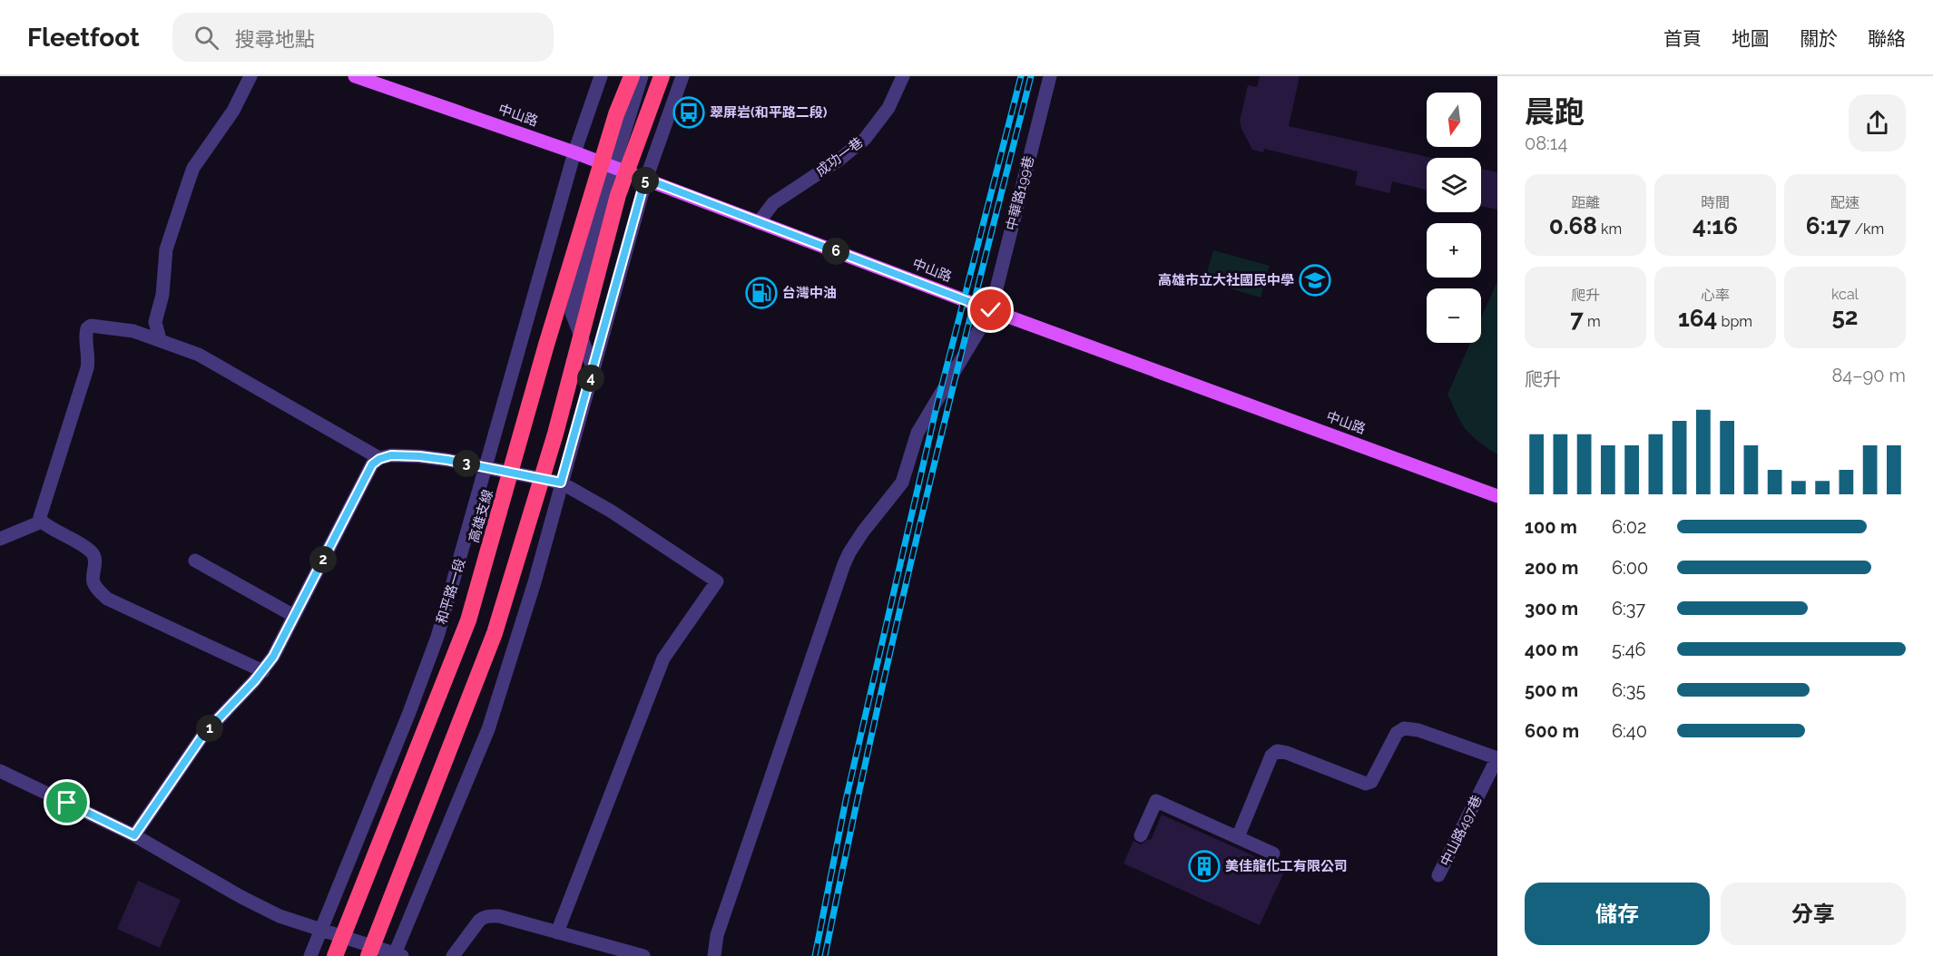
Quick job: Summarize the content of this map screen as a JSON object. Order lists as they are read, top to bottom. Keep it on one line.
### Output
{"streets":{"highway":["高雄支線"],"main road":["中山路"],"street":["成功一巷","中華路199巷","和平路一段","中山路497巷"]},"crossings":[["中山路","成功一巷"],["中山路","中華路199巷"],["中山路","和平路一段"]],"places":{"bus stop":["翠屏岩(和平路二段)"],"school or university":["高雄市立大社國民中學"],"fuel station":["台灣中油"],"building":["美佳龍化工有限公司"]},"north":"bottom","page":{"header":"Fleetfoot","search":"搜尋地點","nav":["首頁","地圖","關於","聯絡"],"heading":["晨跑","08:14"],"map_buttons":["+","−"],"pins":["5","6","4","3","2","1"],"stats":[["距離","0.68 km"],["時間","4:16"],["配速","6:17 /km"],["爬升","7 m"],["心率","164 bpm"],["kcal","52"]],"chart":["爬升","84–90 m"],"list":[{"name":"100 m","note":"6:02"},{"name":"200 m","note":"6:00"},{"name":"300 m","note":"6:37"},{"name":"400 m","note":"5:46"},{"name":"500 m","note":"6:35"},{"name":"600 m","note":"6:40"}],"buttons":["儲存","分享"]}}
